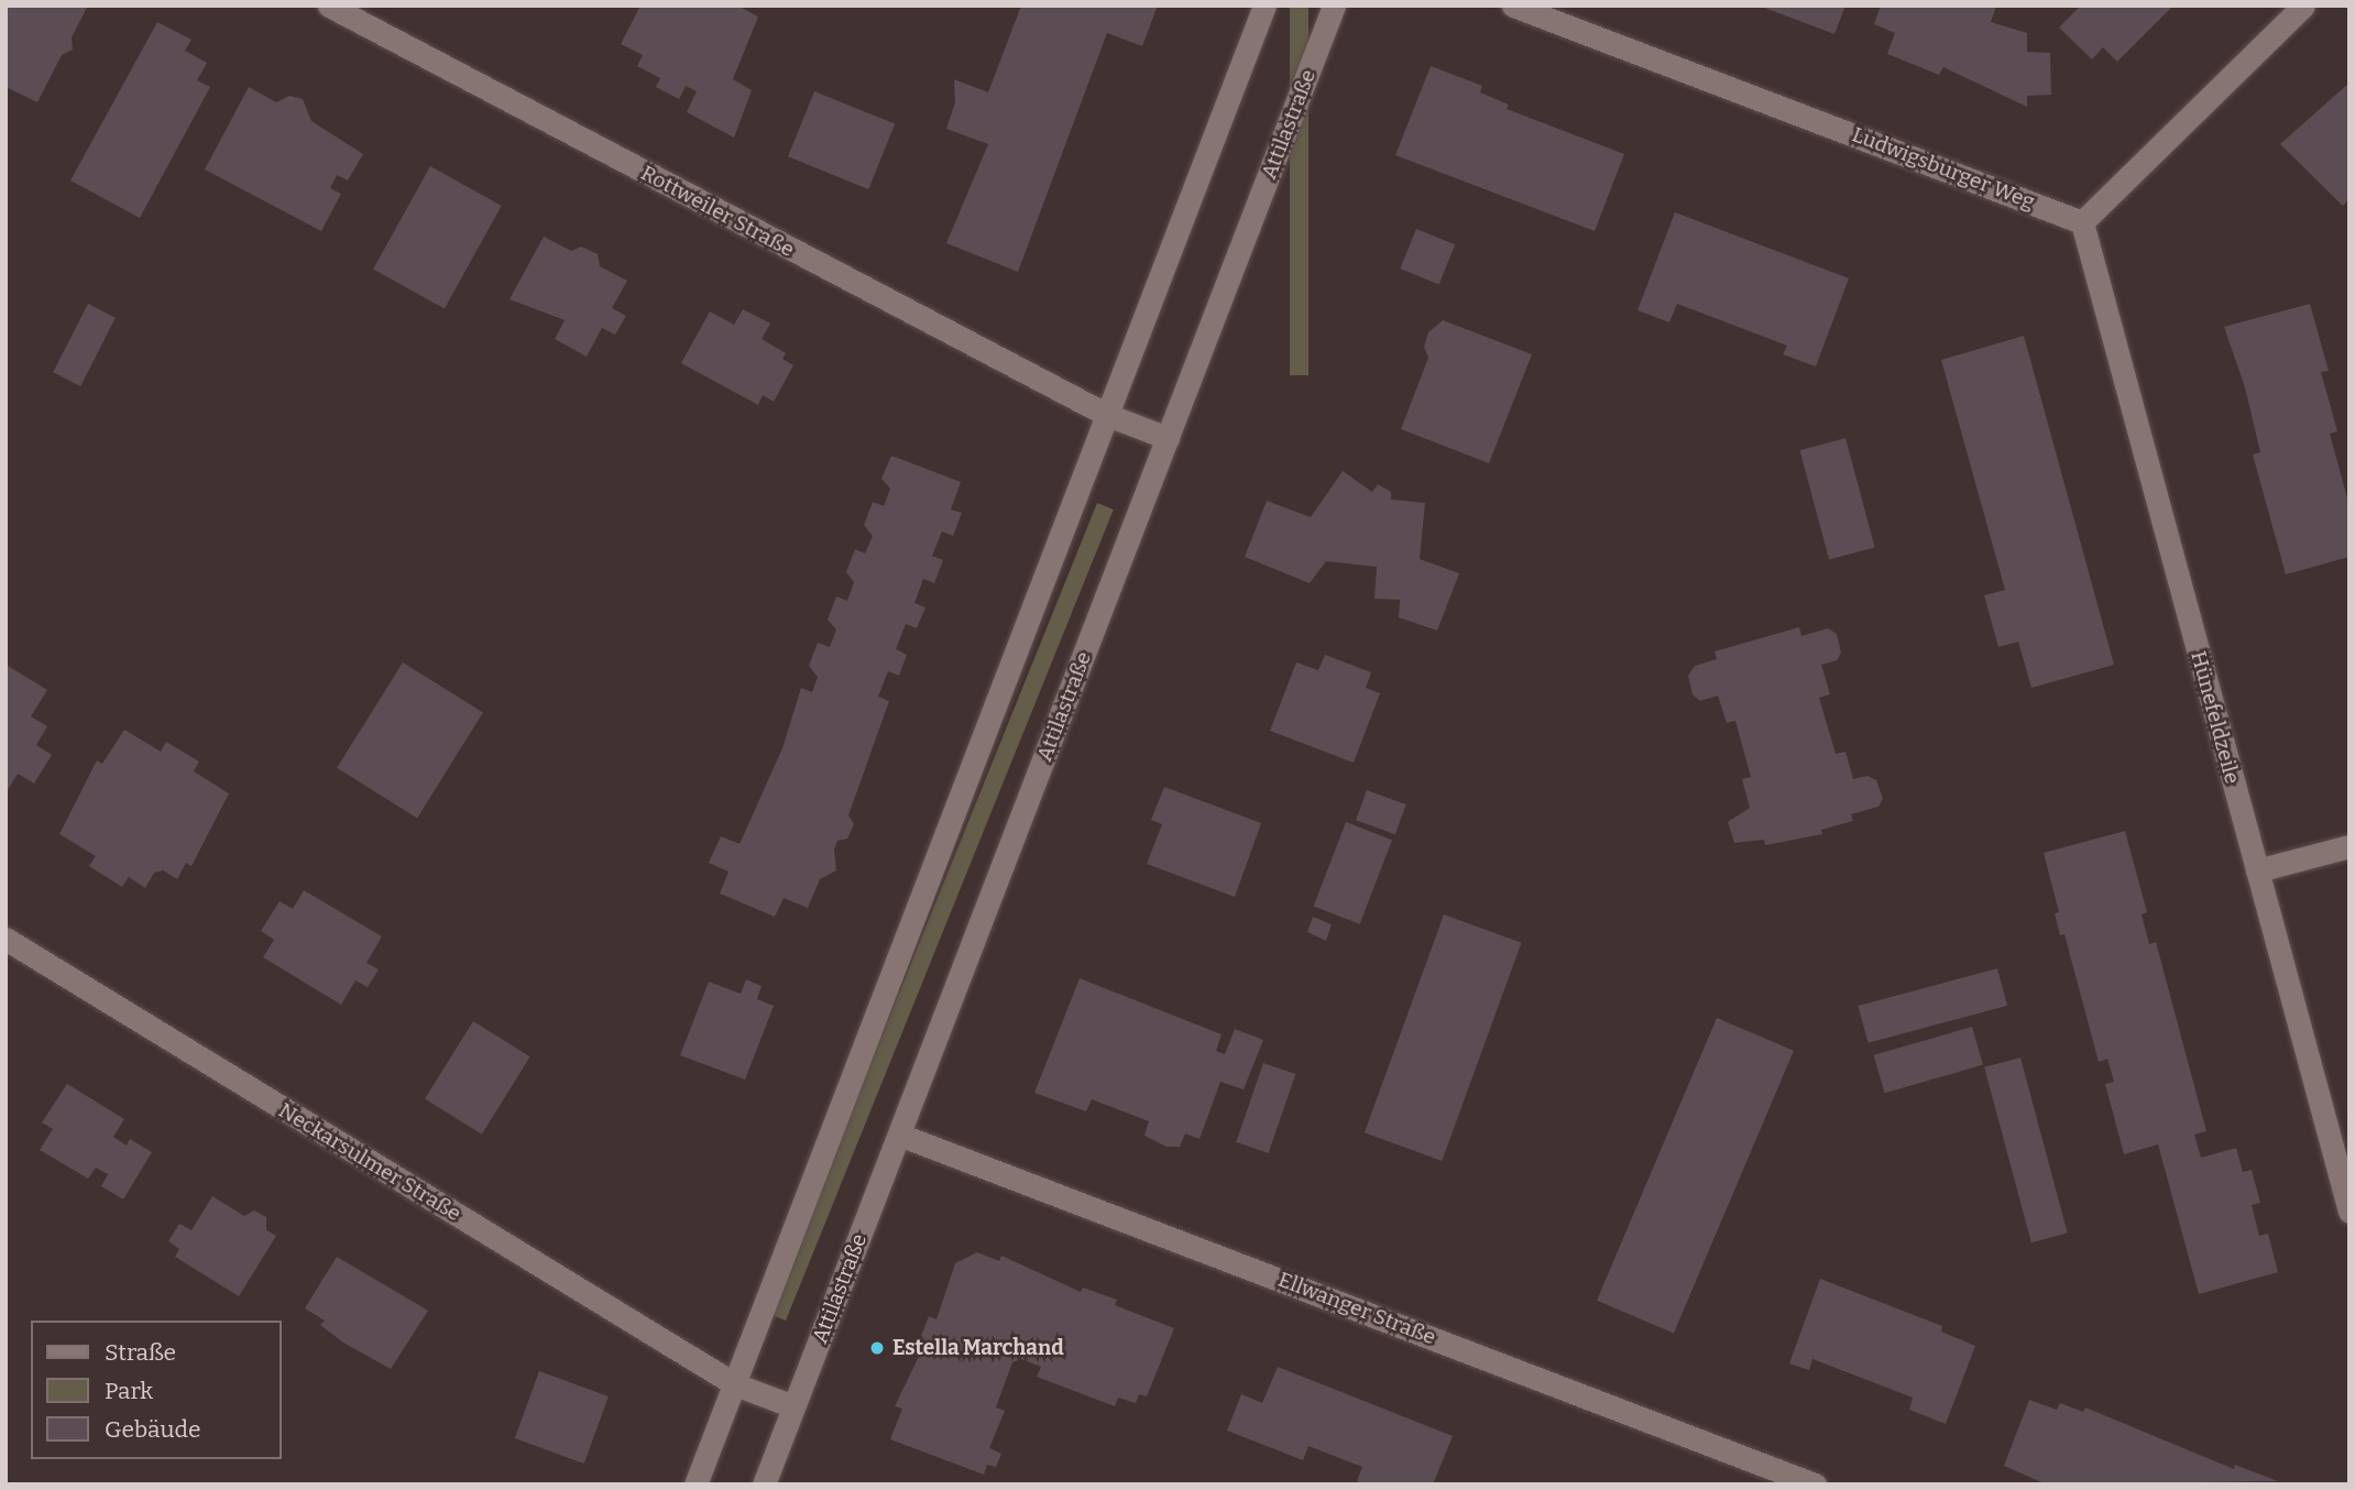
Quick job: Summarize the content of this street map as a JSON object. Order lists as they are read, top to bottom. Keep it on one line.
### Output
{"streets":{"street":["Attilastraße","Ludwigsburger Weg","Rottweiler Straße","Hünefeldzeile","Neckarsulmer Straße","Ellwanger Straße"]},"crossings":[["Attilastraße","Rottweiler Straße"],["Attilastraße","Ellwanger Straße"],["Ludwigsburger Weg","Hünefeldzeile"]],"places":["Estella Marchand"],"legend":["Straße","Park","Gebäude"]}
